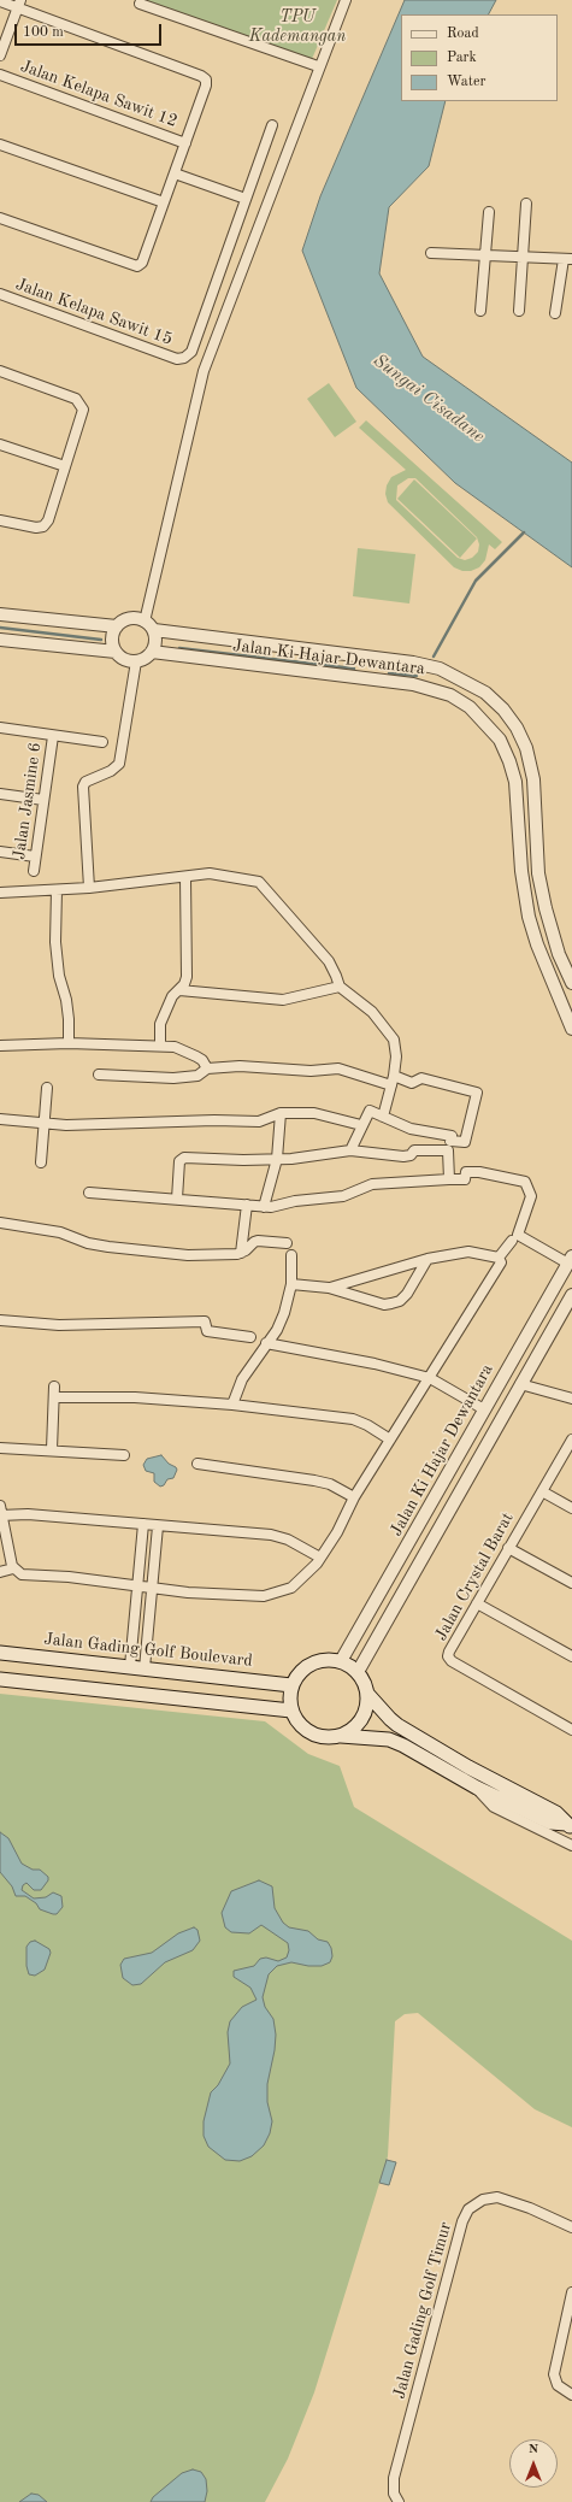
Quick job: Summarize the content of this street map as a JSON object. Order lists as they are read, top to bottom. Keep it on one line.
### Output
{"streets":{"main road":["Jalan Gading Golf Boulevard"],"street":["Jalan Kelapa Sawit 12","Jalan Kelapa Sawit 15","Jalan Ki Hajar Dewantara","Jalan Jasmine 6","Jalan Crystal Barat","Jalan Gading Golf Timur"]},"crossings":[["Jalan Ki Hajar Dewantara","Jalan Gading Golf Boulevard"]],"water":["Sungai Cisadane"],"parks":["TPU Kademangan"],"legend":["Road","Park","Water"],"scale_bar":"100 m","north":"top"}
